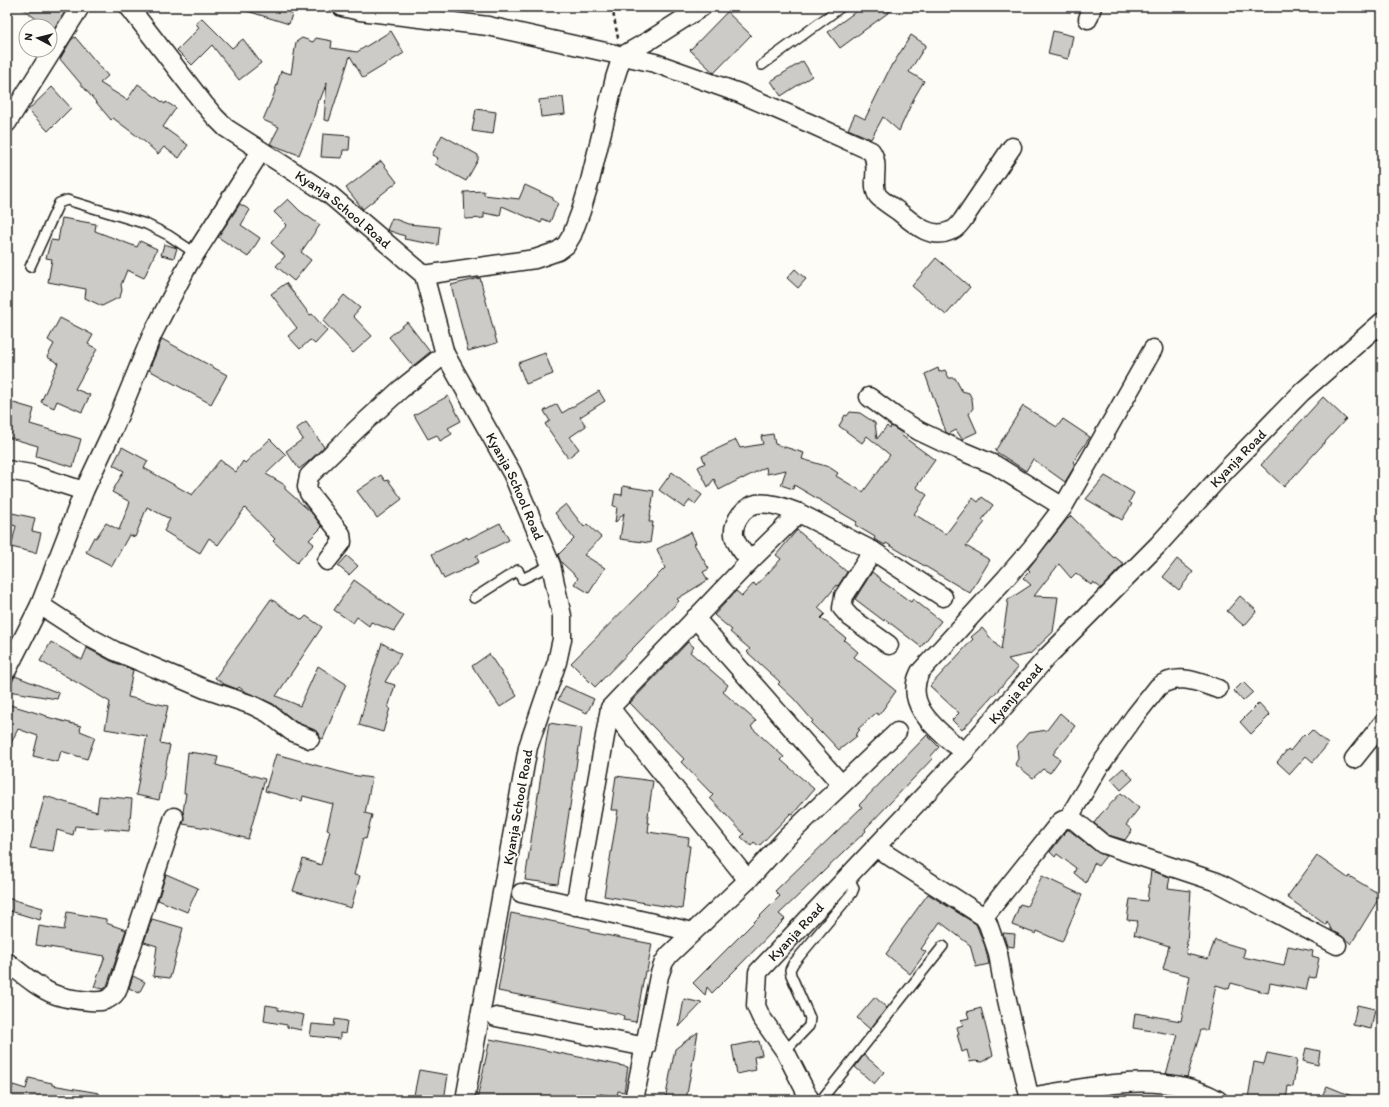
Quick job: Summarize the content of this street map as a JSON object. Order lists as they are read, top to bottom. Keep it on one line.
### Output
{"streets":{"street":["Kyanja School Road","Kyanja Road"]},"north":"left"}
